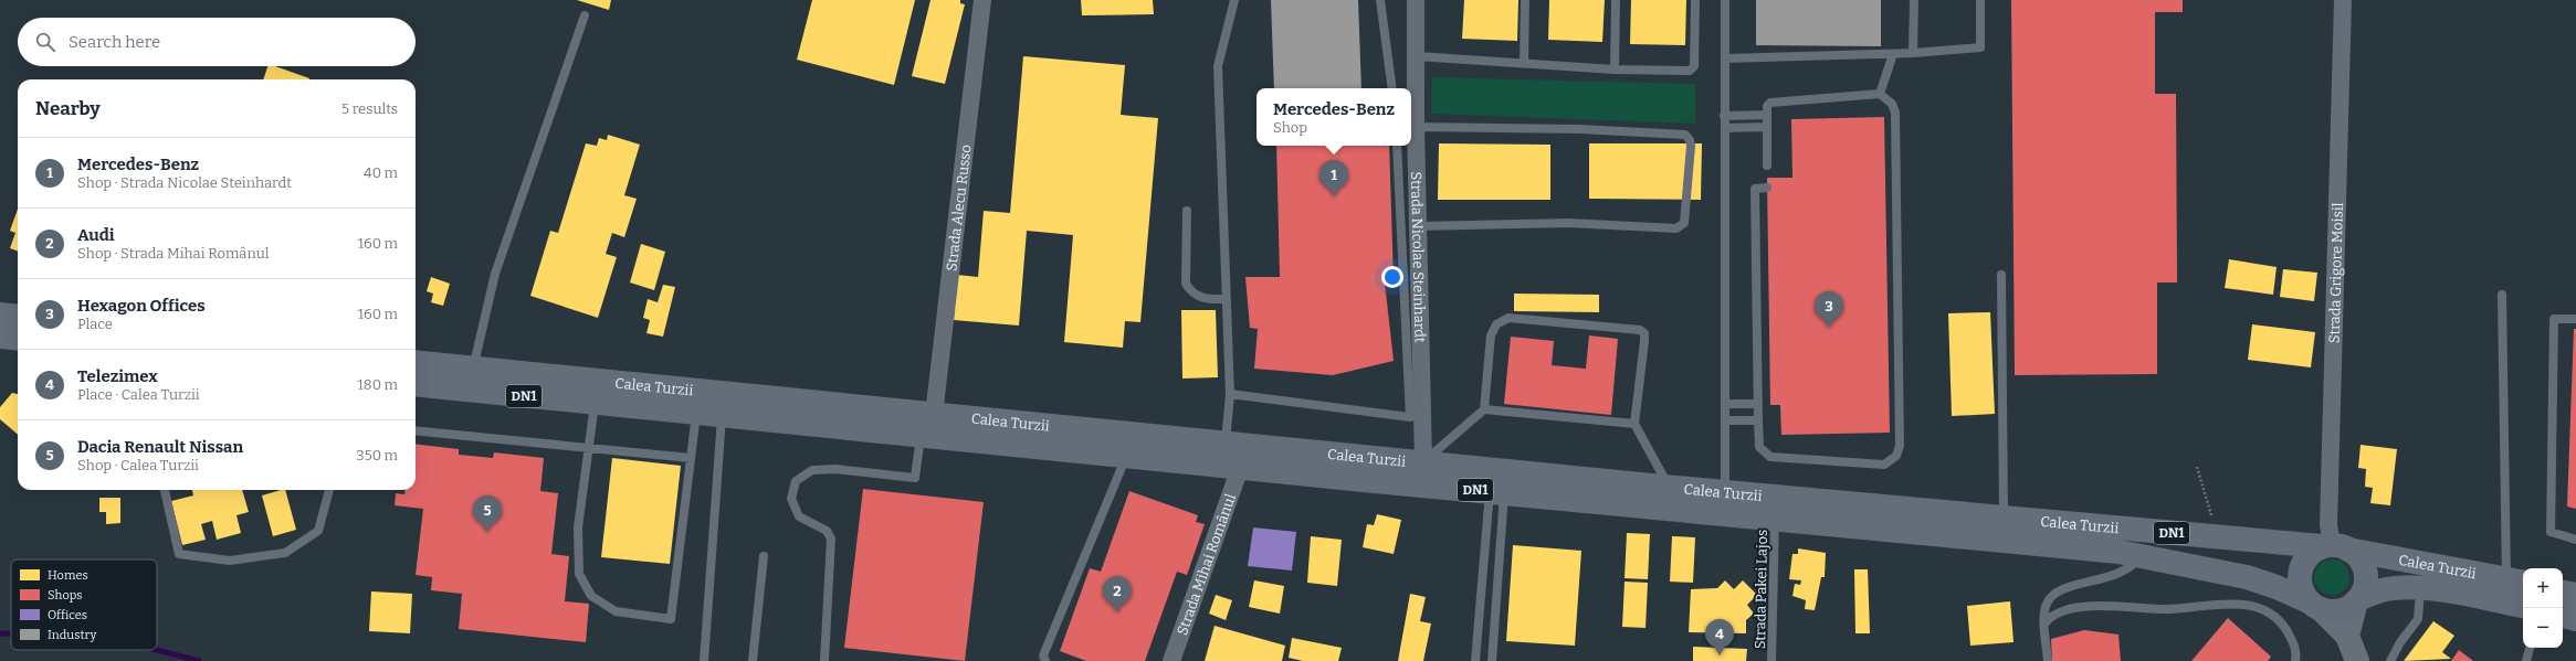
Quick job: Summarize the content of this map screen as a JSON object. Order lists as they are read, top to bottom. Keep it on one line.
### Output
{"streets":{"main road":["Calea Turzii","DN1"],"street":["Strada Alecu Russo","Strada Nicolae Steinhardt","Strada Grigore Moisil","Strada Mihai Românul"],"lane":["Strada Pakei Lajos"]},"crossings":[["Strada Alecu Russo","Calea Turzii"],["Strada Nicolae Steinhardt","Calea Turzii"],["Strada Grigore Moisil","Calea Turzii"],["Strada Grigore Moisil","DN1"],["Calea Turzii","DN1"],["Calea Turzii","Strada Mihai Românul"],["Calea Turzii","Strada Pakei Lajos"]],"legend":["Homes","Shops","Offices","Industry"],"page":{"search":"Search here","heading":["Nearby","5 results"],"popup":["Mercedes-Benz","Shop"],"list":[{"mark":"1","name":"Mercedes-Benz","note":"Shop · Strada Nicolae Steinhardt","value":"40 m"},{"mark":"2","name":"Audi","note":"Shop · Strada Mihai Românul","value":"160 m"},{"mark":"3","name":"Hexagon Offices","note":"Place","value":"160 m"},{"mark":"4","name":"Telezimex","note":"Place · Calea Turzii","value":"180 m"},{"mark":"5","name":"Dacia Renault Nissan","note":"Shop · Calea Turzii","value":"350 m"}],"pins":["1","3","5","2","4"],"map_buttons":["+","−"]}}
